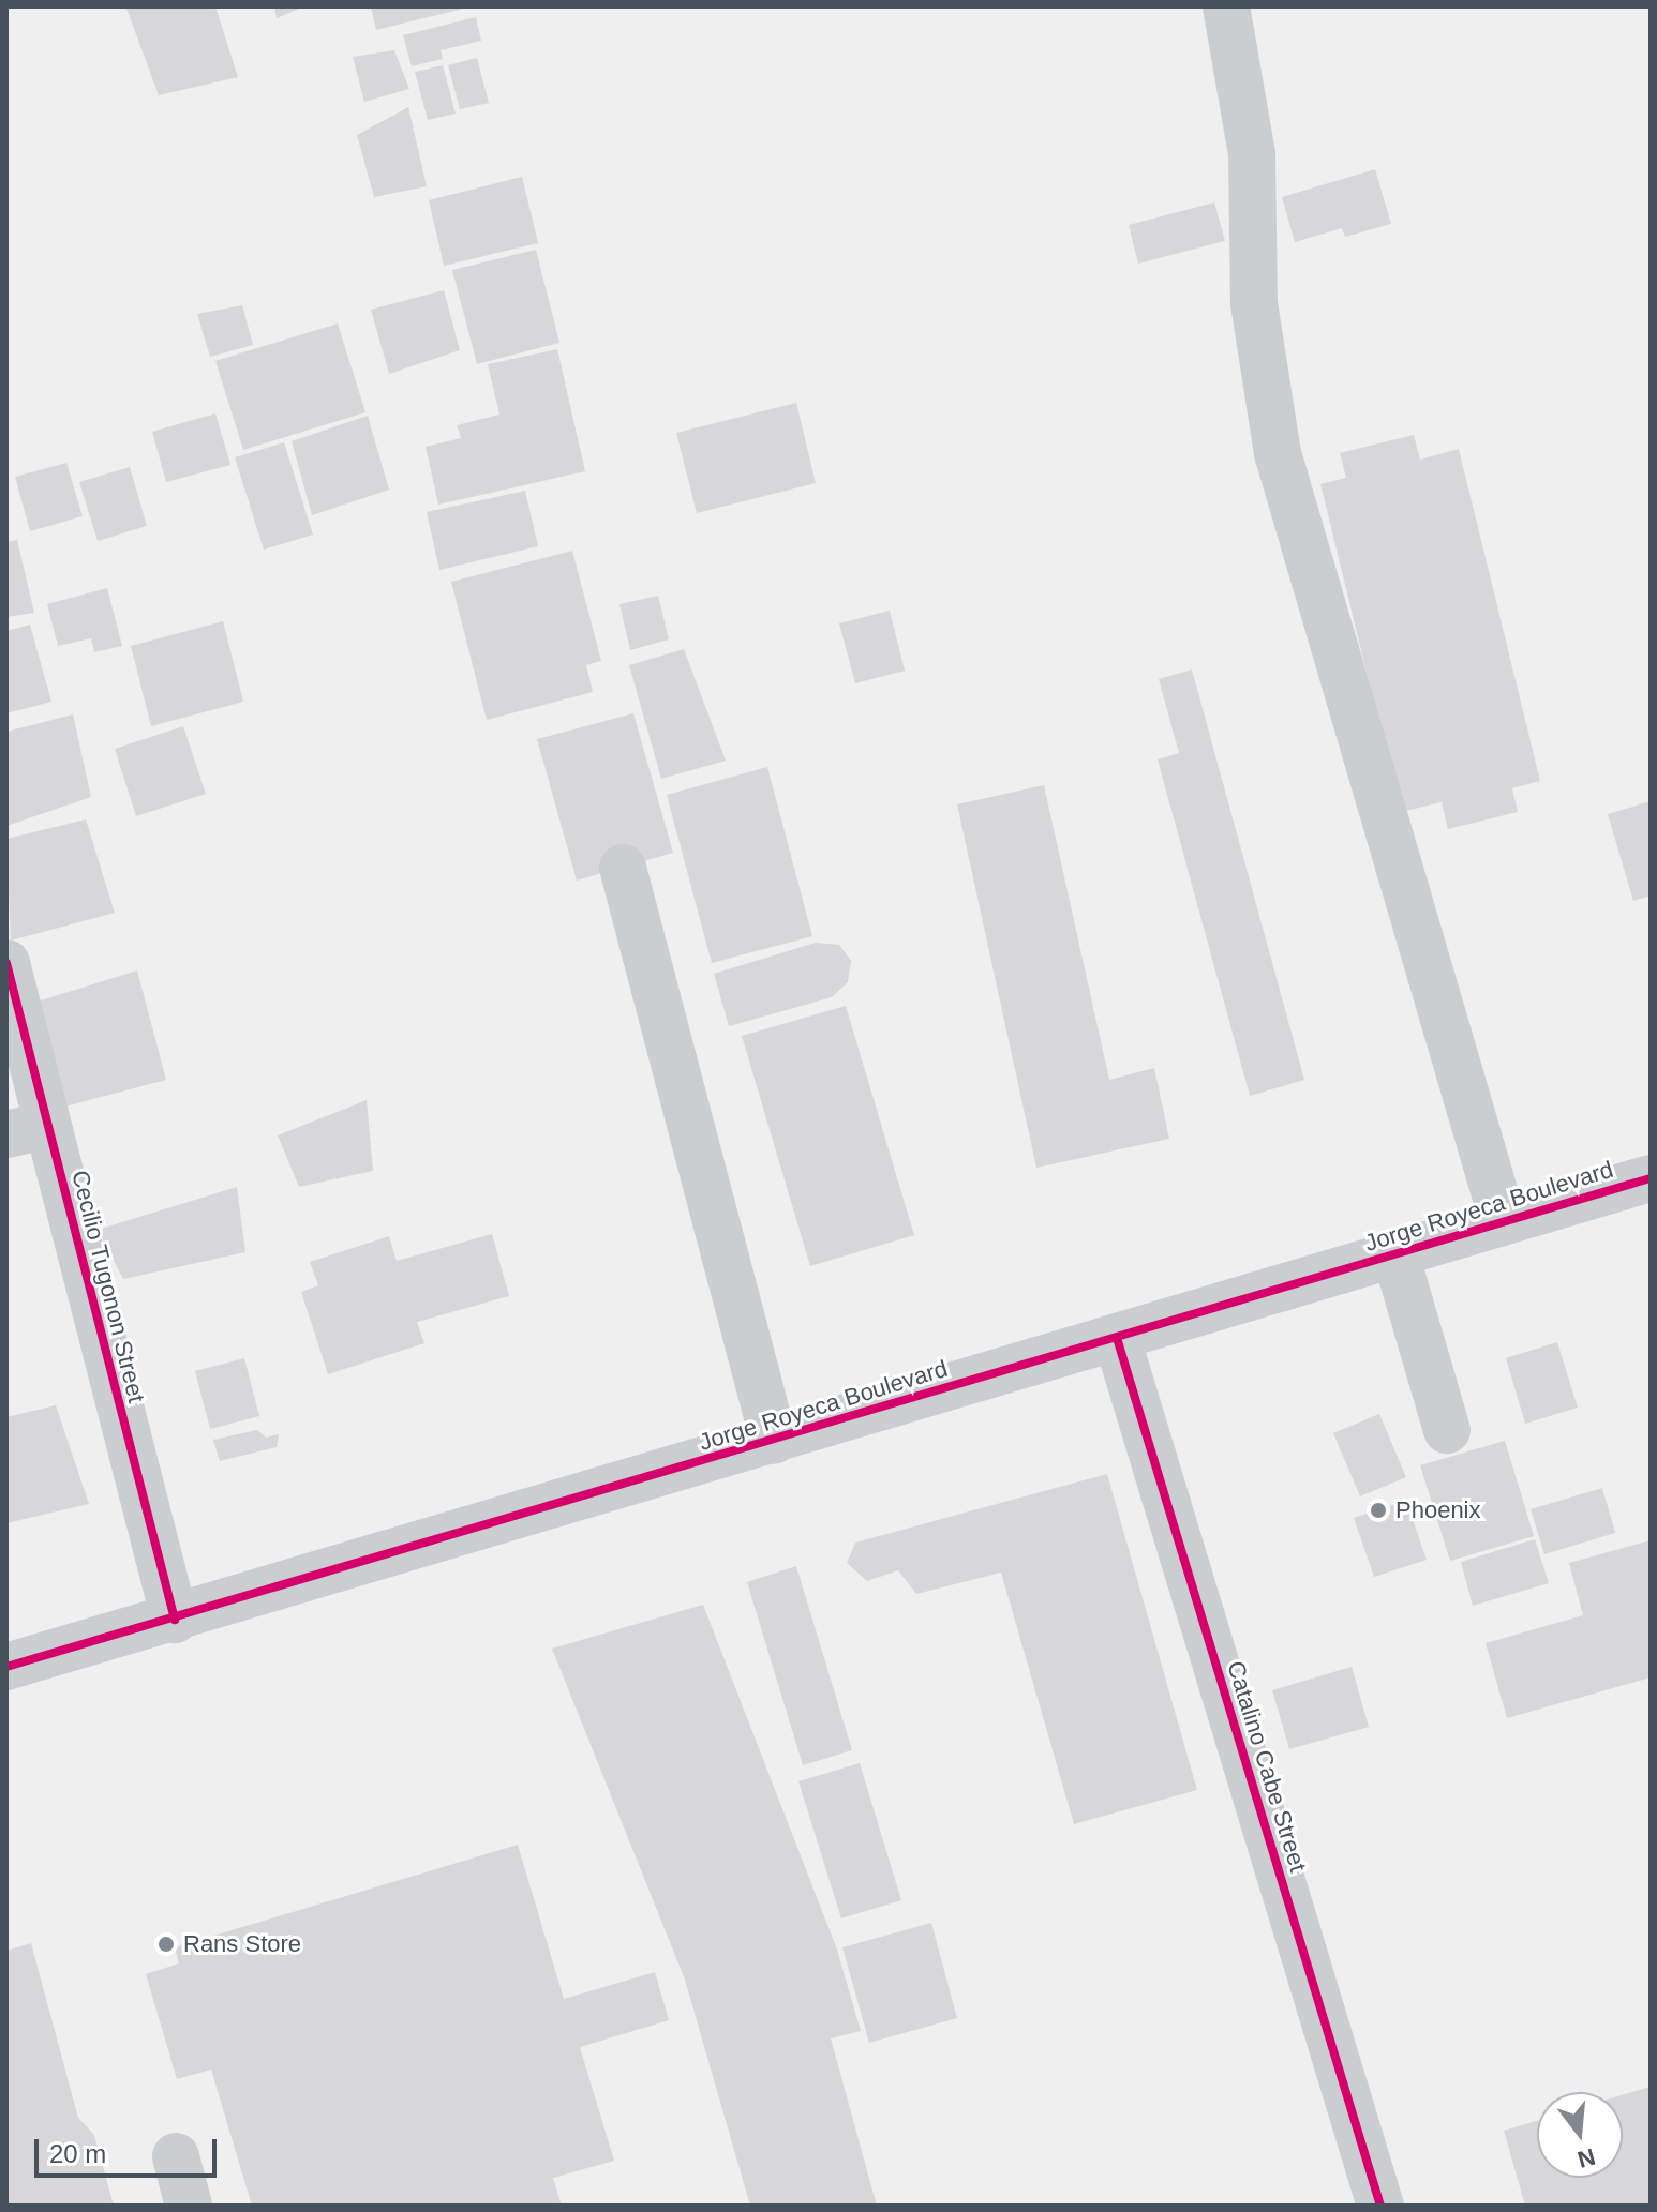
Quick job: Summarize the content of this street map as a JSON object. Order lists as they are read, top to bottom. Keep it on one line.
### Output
{"streets":{"street":["Jorge Royeca Boulevard","Cecilio Tugonon Street","Catalino Cabe Street"]},"crossings":[["Jorge Royeca Boulevard","Cecilio Tugonon Street"],["Jorge Royeca Boulevard","Catalino Cabe Street"]],"places":["Phoenix","Rans Store"],"scale_bar":"20 m","north":"bottom"}
